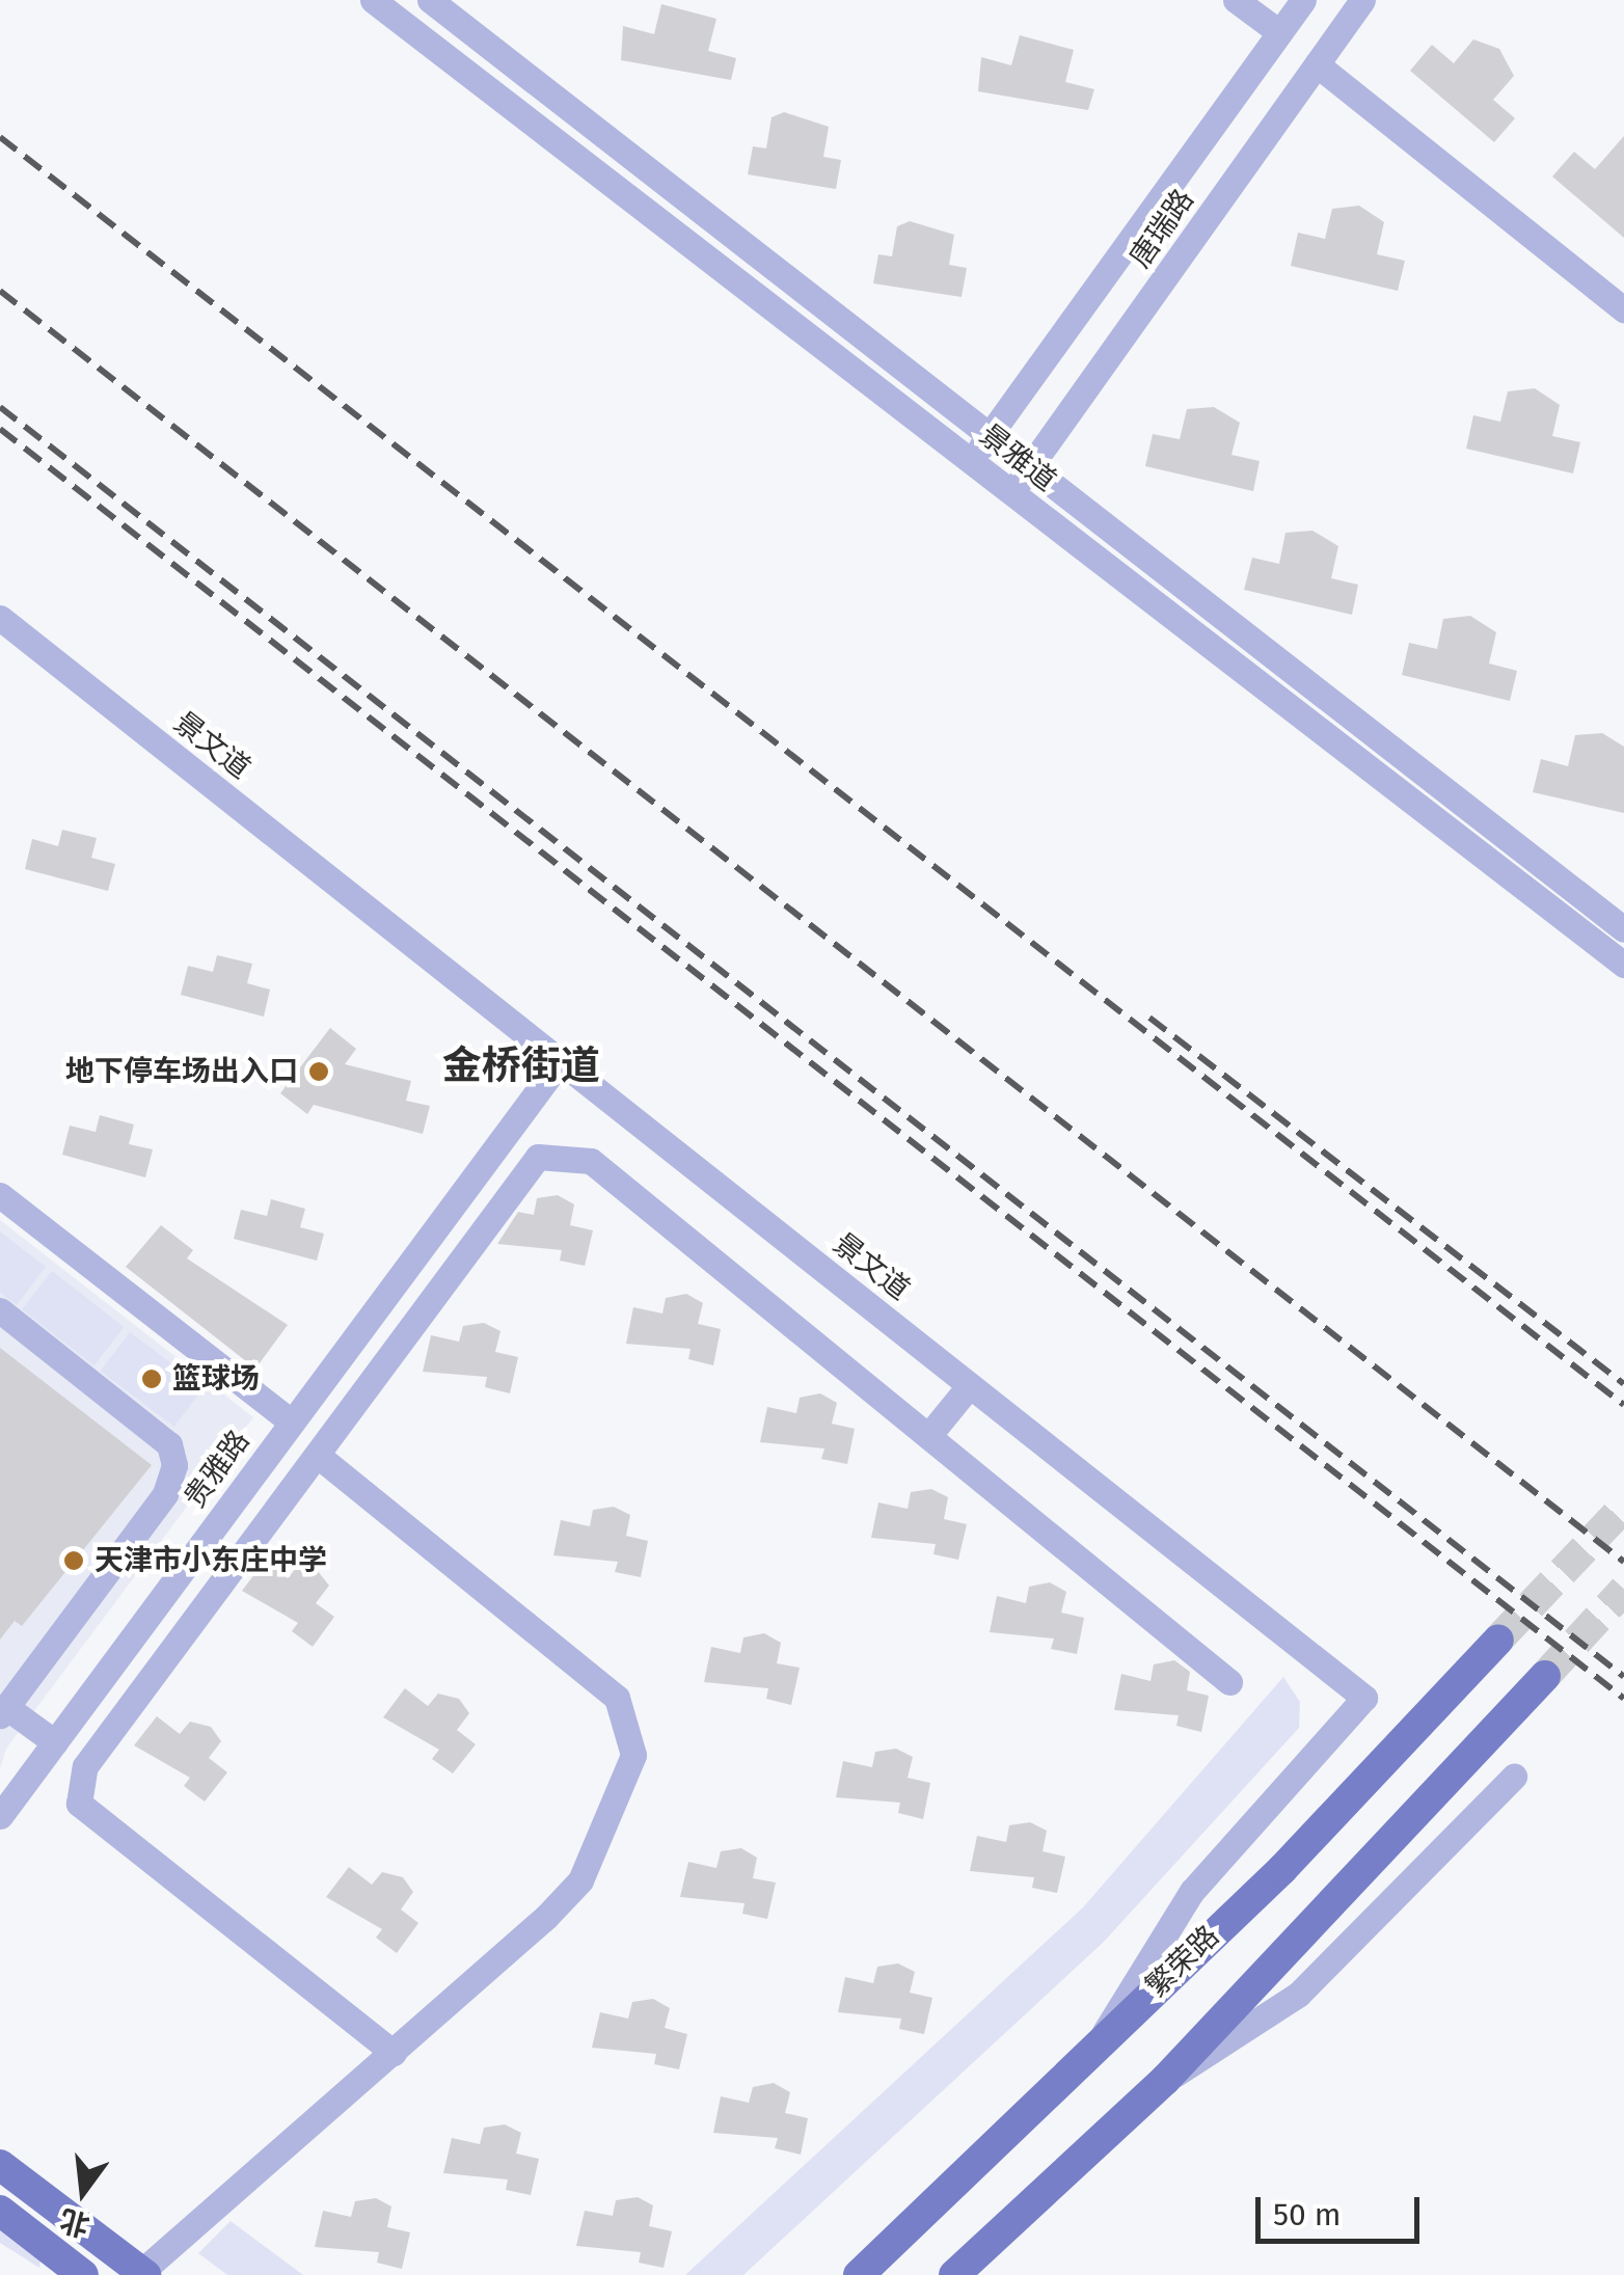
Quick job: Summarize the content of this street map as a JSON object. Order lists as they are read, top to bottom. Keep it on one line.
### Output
{"streets":{"main road":["繁荣路"],"street":["唐瑞路","景雅道","景文道","贵雅路"]},"crossings":[["唐瑞路","景雅道"],["景文道","贵雅路"],["景文道","繁荣路"]],"districts":["金桥街道"],"places":["地下停车场出入口","篮球场","天津市小东庄中学"],"scale_bar":"50 m","north":"bottom"}
